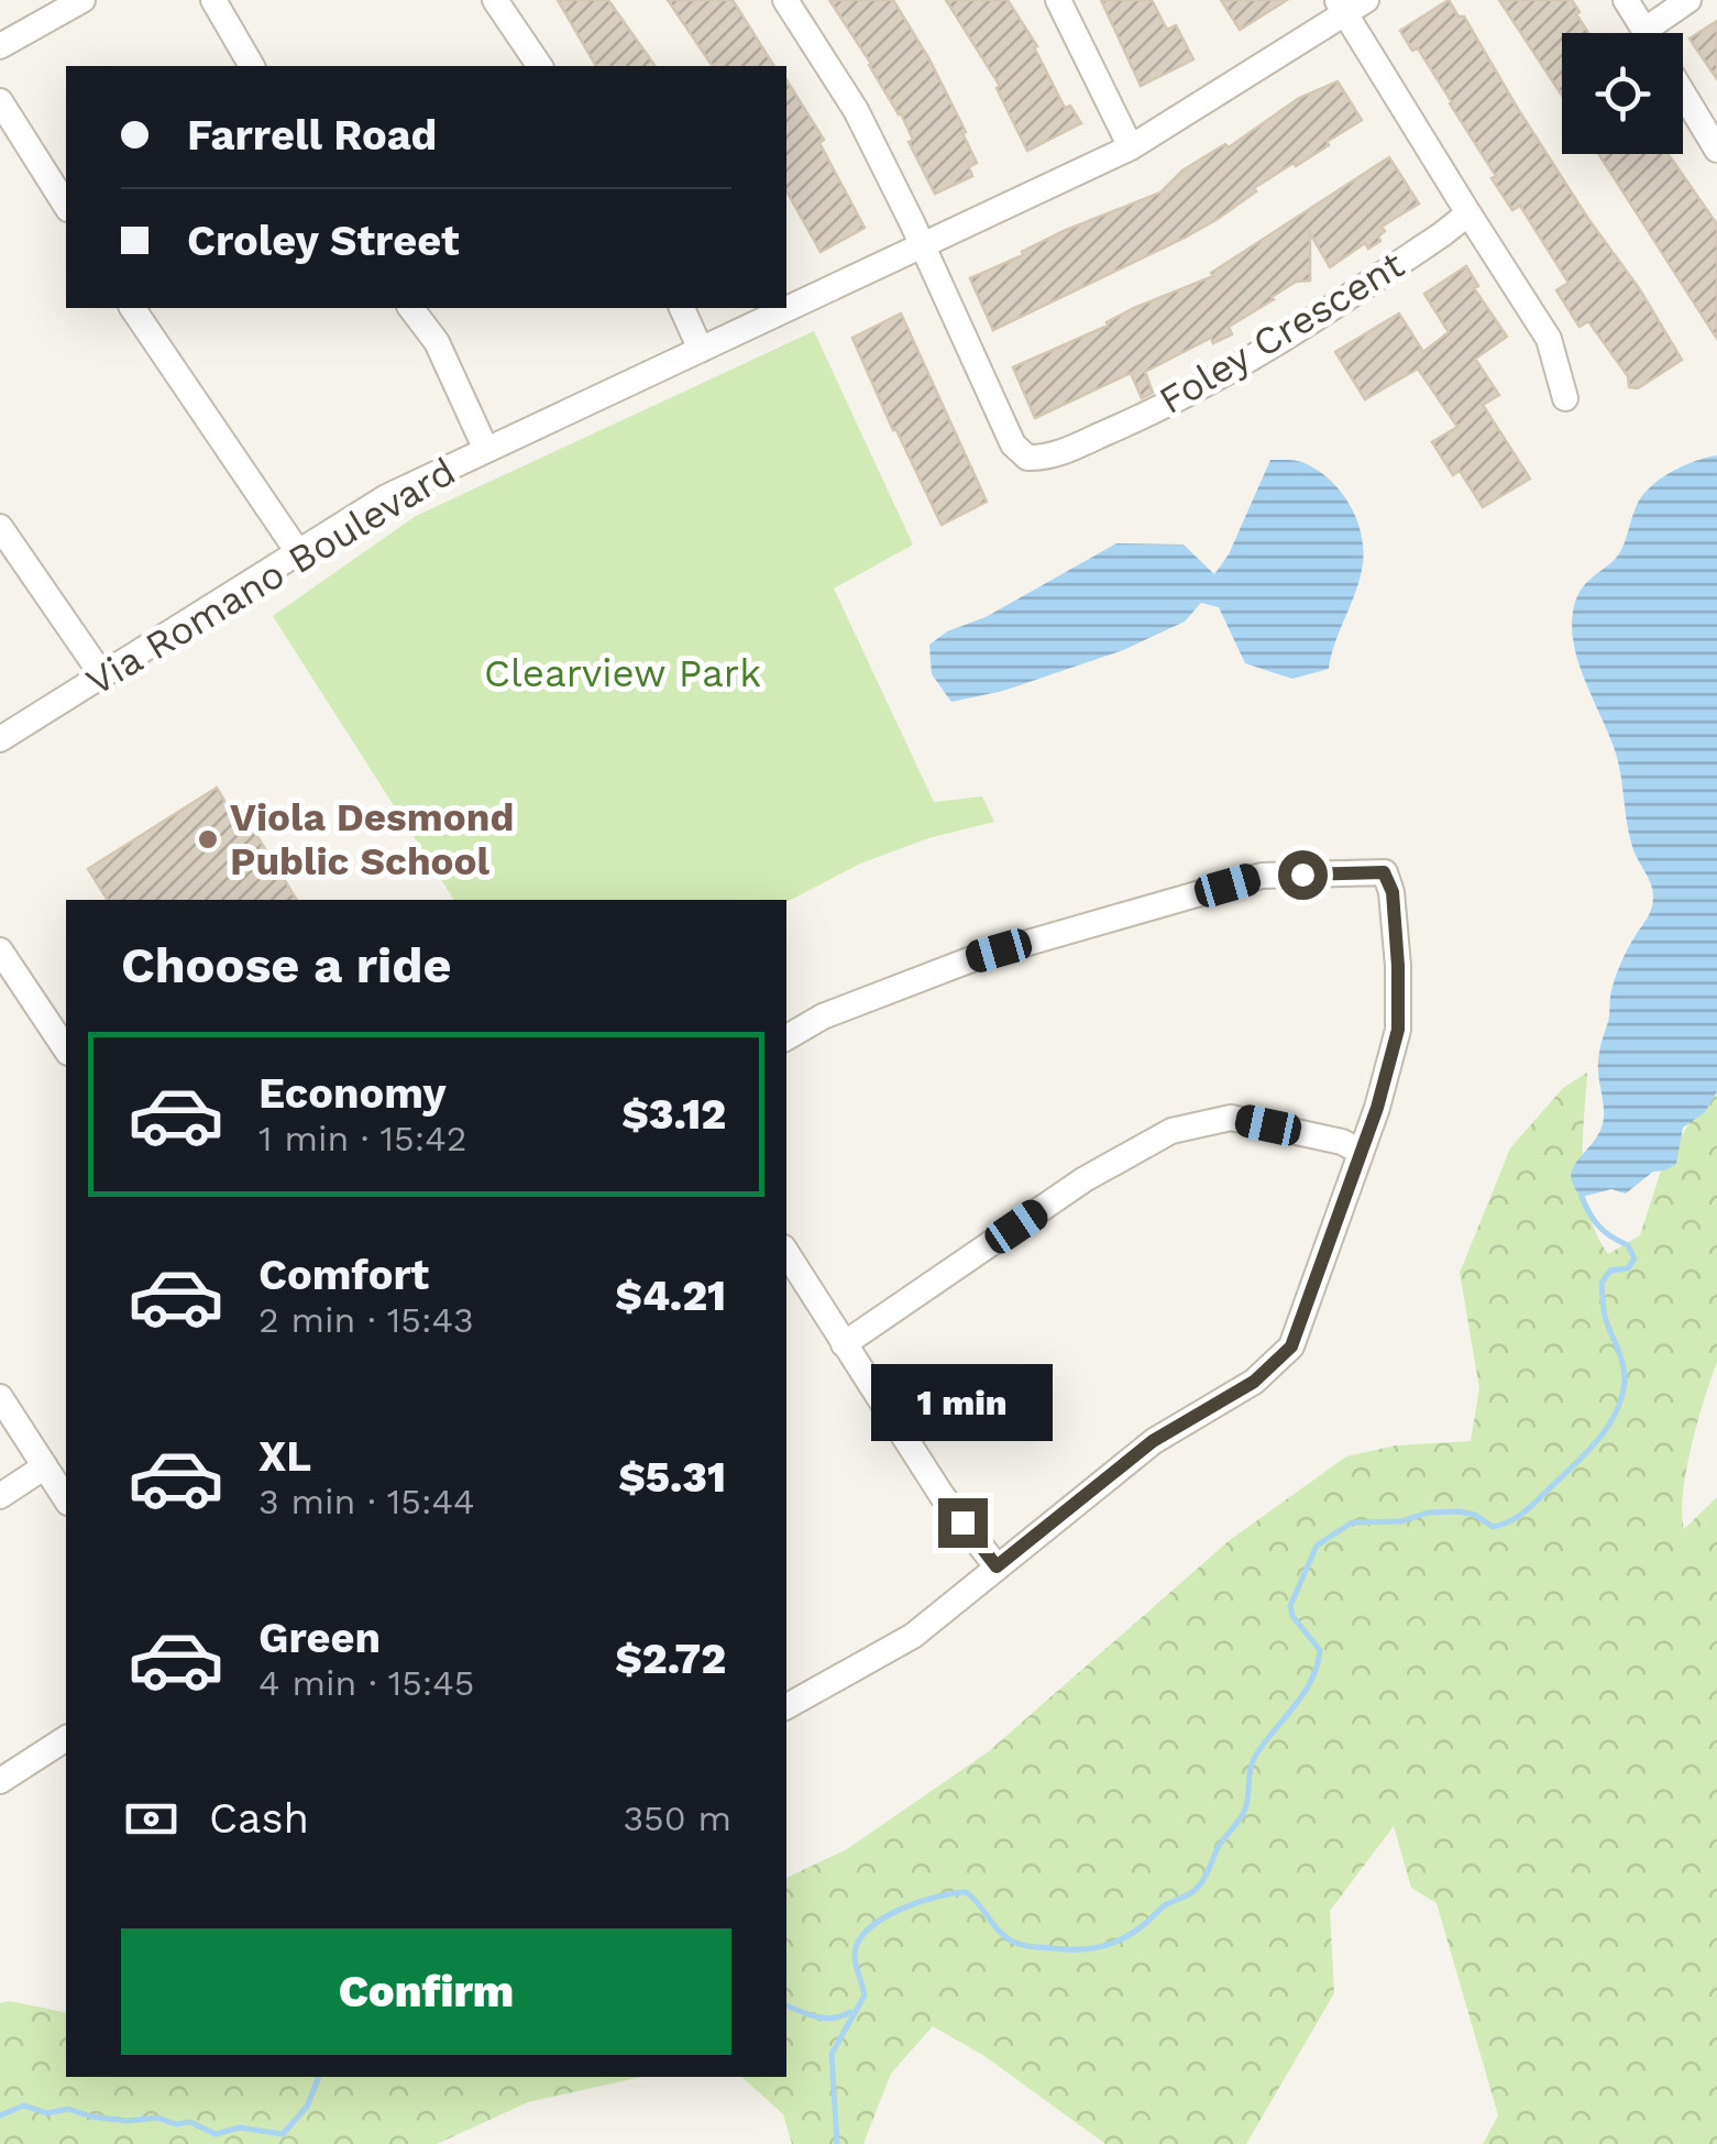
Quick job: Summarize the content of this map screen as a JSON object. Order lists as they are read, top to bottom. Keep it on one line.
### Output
{"streets":{"street":["Foley Crescent","Via Romano Boulevard"]},"crossings":[["Foley Crescent","Via Romano Boulevard"]],"parks":["Clearview Park"],"places":["Viola Desmond Public School"],"page":{"banner":["Farrell Road","Croley Street"],"heading":"Choose a ride","list":[{"name":"Economy","note":"1 min · 15:42","value":"$3.12"},{"name":"Comfort","note":"2 min · 15:43","value":"$4.21"},{"name":"XL","note":"3 min · 15:44","value":"$5.31"},{"name":"Green","note":"4 min · 15:45","value":"$2.72"}],"bubble":"1 min","pay":["Cash","350 m"],"buttons":"Confirm"}}
